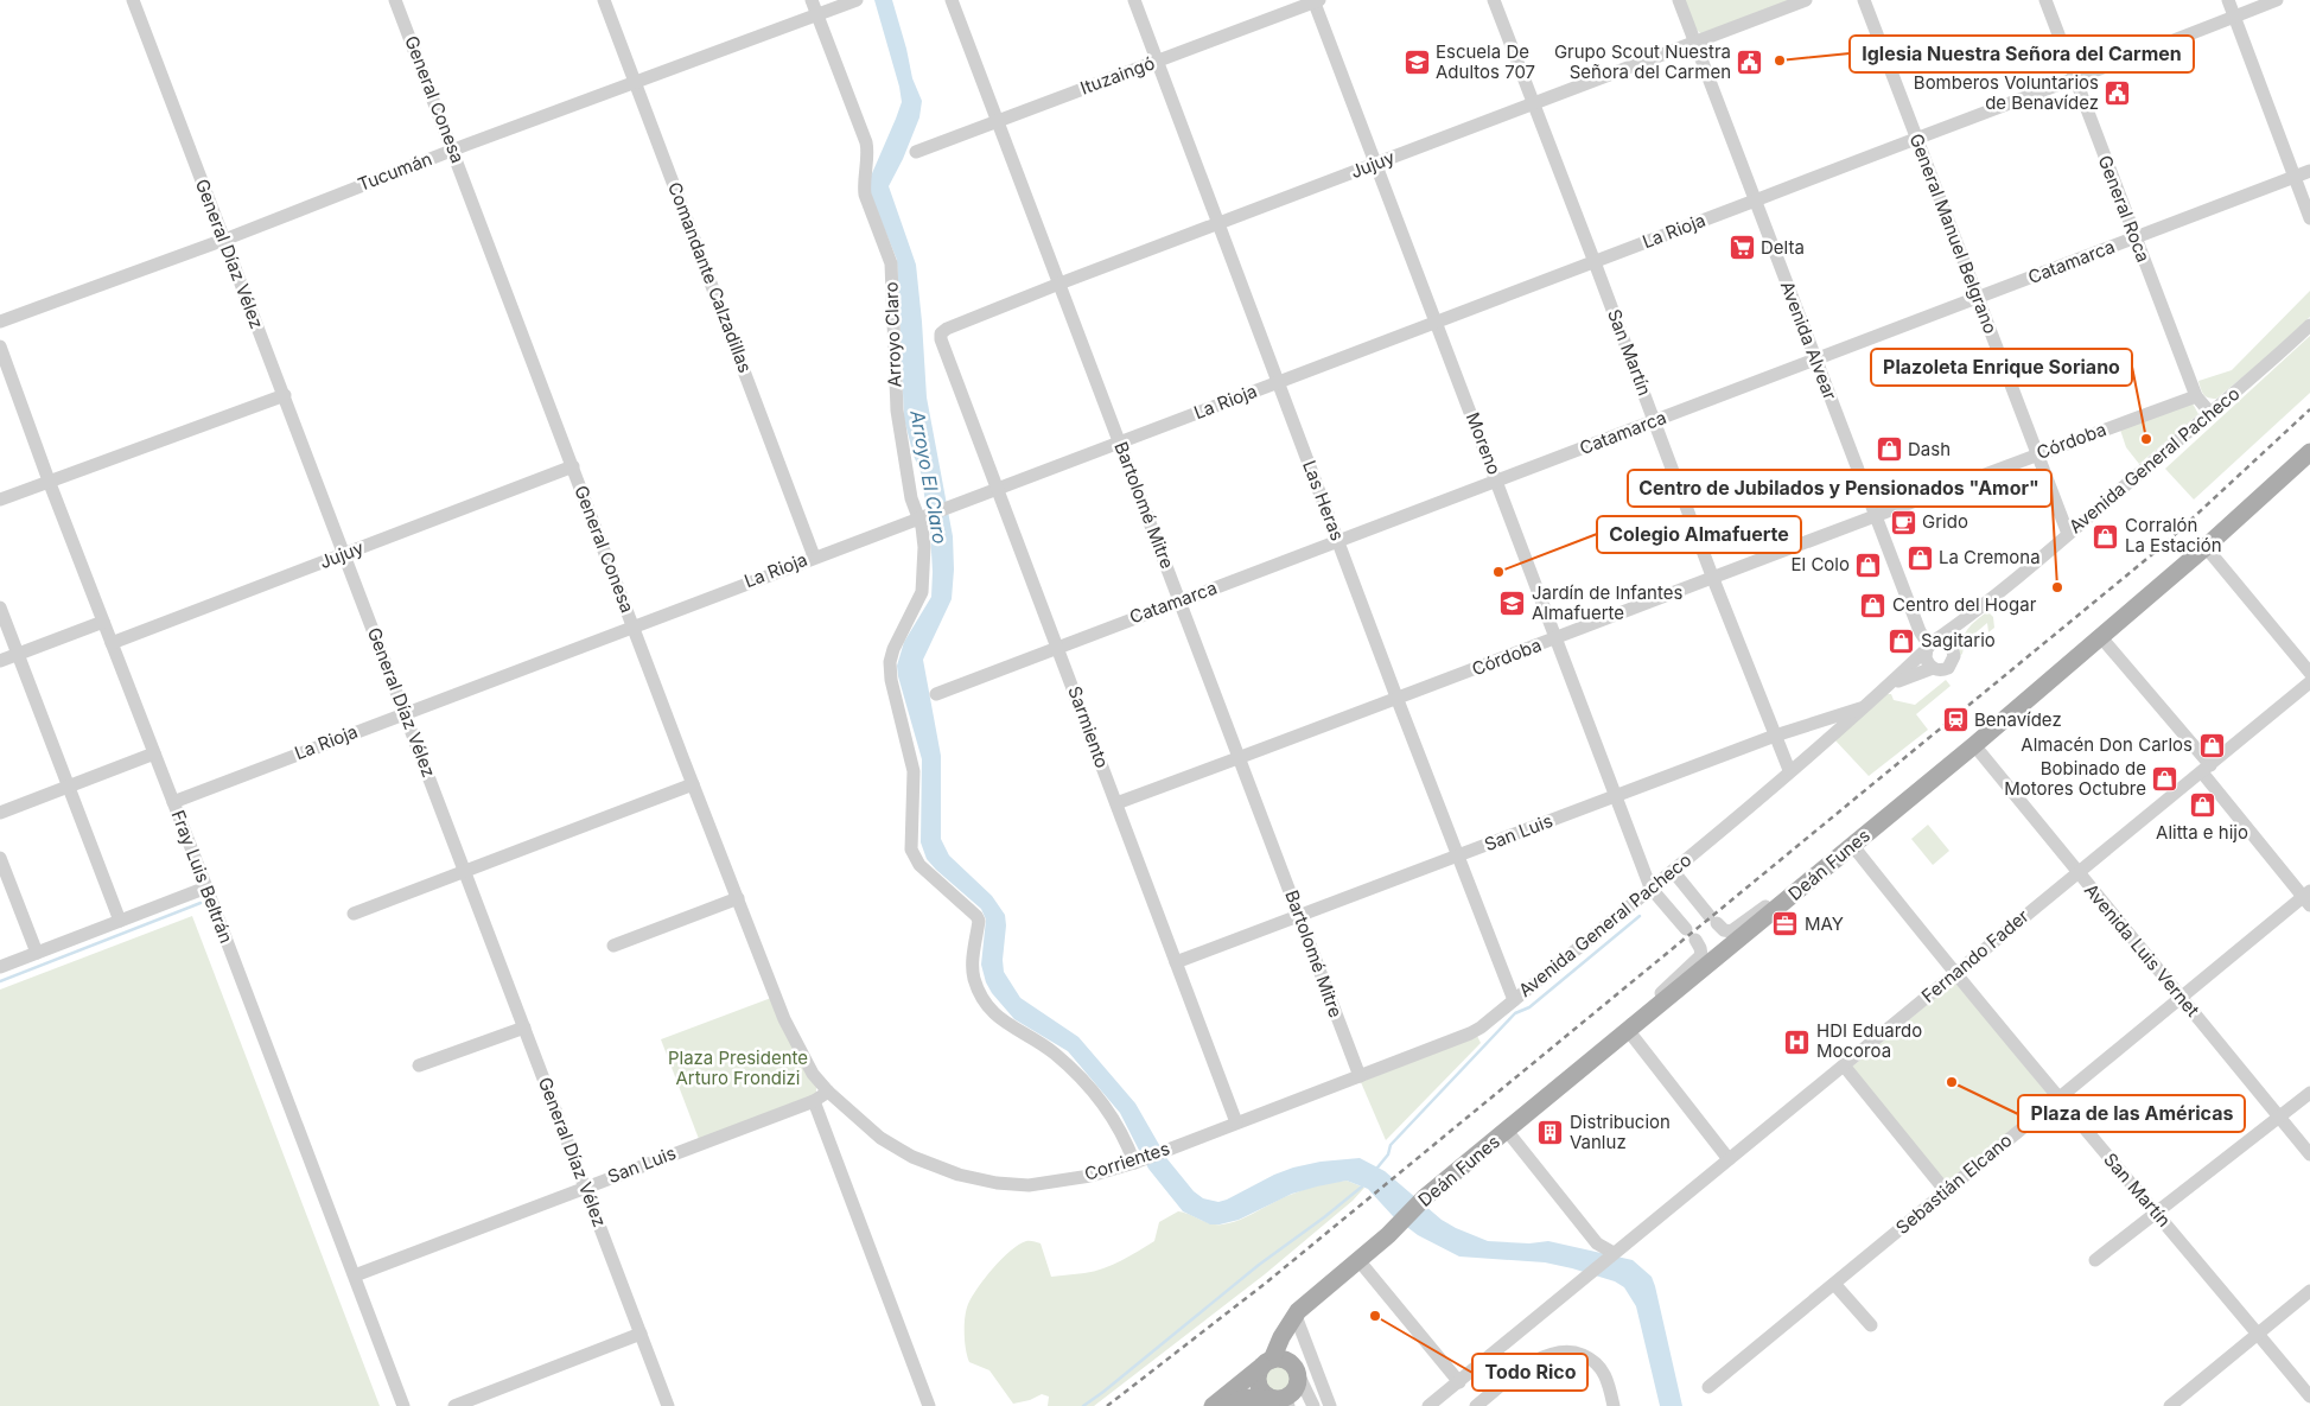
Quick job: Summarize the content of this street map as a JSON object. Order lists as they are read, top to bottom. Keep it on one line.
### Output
{"streets":{"main road":["Deán Funes"],"street":["Ituzaingó","General Conesa","Jujuy","Tucumán","General Roca","La Rioja","General Manuel Belgrano","General Díaz Vélez","Catamarca","Comandante Calzadillas","Arroyo Claro","Avenida Alvear","San Martín","Córdoba","Moreno","Avenida General Pacheco","Las Heras","Bartolomé Mitre","Sarmiento","San Luis","Fray Luis Beltrán","Avenida Luis Vernet","Fernando Fader","Corrientes","Sebastián Elcano"]},"crossings":[["Ituzaingó","Moreno"],["Ituzaingó","Las Heras"],["Ituzaingó","Bartolomé Mitre"],["General Conesa","Jujuy"],["General Conesa","Tucumán"],["General Conesa","La Rioja"],["General Conesa","San Luis"],["General Conesa","Corrientes"],["Jujuy","General Díaz Vélez"],["Jujuy","Avenida Alvear"],["Jujuy","San Martín"],["Jujuy","Moreno"],["Jujuy","Las Heras"],["Jujuy","Bartolomé Mitre"],["Jujuy","Sarmiento"],["Jujuy","Fray Luis Beltrán"],["Tucumán","General Díaz Vélez"],["Tucumán","Comandante Calzadillas"],["Tucumán","Arroyo Claro"],["General Roca","La Rioja"],["General Roca","Catamarca"],["General Roca","Córdoba"],["General Roca","Avenida General Pacheco"],["La Rioja","General Manuel Belgrano"],["La Rioja","General Díaz Vélez"],["La Rioja","Comandante Calzadillas"],["La Rioja","Arroyo Claro"],["La Rioja","Avenida Alvear"],["La Rioja","San Martín"],["La Rioja","Moreno"],["La Rioja","Las Heras"],["La Rioja","Bartolomé Mitre"],["La Rioja","Sarmiento"],["La Rioja","Fray Luis Beltrán"],["General Manuel Belgrano","Catamarca"],["General Manuel Belgrano","Córdoba"],["General Manuel Belgrano","Avenida General Pacheco"],["General Díaz Vélez","San Luis"],["Catamarca","Avenida Alvear"],["Catamarca","San Martín"],["Catamarca","Moreno"],["Catamarca","Las Heras"],["Catamarca","Bartolomé Mitre"],["Catamarca","Sarmiento"],["Arroyo Claro","Corrientes"],["Avenida Alvear","Córdoba"],["Avenida Alvear","Avenida General Pacheco"],["San Martín","Córdoba"],["San Martín","Avenida General Pacheco"],["San Martín","San Luis"],["San Martín","Deán Funes"],["San Martín","Fernando Fader"],["San Martín","Sebastián Elcano"],["Córdoba","Moreno"],["Córdoba","Las Heras"],["Córdoba","Bartolomé Mitre"],["Córdoba","Sarmiento"],["Moreno","Avenida General Pacheco"],["Moreno","San Luis"],["Avenida General Pacheco","Las Heras"],["Avenida General Pacheco","Bartolomé Mitre"],["Avenida General Pacheco","Sarmiento"],["Avenida General Pacheco","San Luis"],["Avenida General Pacheco","Corrientes"],["Las Heras","San Luis"],["Bartolomé Mitre","San Luis"],["Sarmiento","San Luis"],["Sarmiento","Corrientes"],["San Luis","Fray Luis Beltrán"],["San Luis","Corrientes"],["Deán Funes","Avenida Luis Vernet"],["Avenida Luis Vernet","Fernando Fader"],["Avenida Luis Vernet","Sebastián Elcano"]],"water":["Arroyo El Claro"],"parks":["Plaza Presidente Arturo Frondizi"],"places":{"other":["Iglesia Nuestra Señora del Carmen","Plazoleta Enrique Soriano","Colegio Almafuerte","Centro de Jubilados y Pensionados \"Amor\"","Plaza de las Américas","Todo Rico"],"school or university":["Escuela De Adultos 707","Jardín de Infantes Almafuerte"],"public building":["Grupo Scout Nuestra Señora del Carmen","Bomberos Voluntarios de Benavídez"],"supermarket":["Delta"],"shop":["Dash","Corralón La Estación","La Cremona","El Colo","Centro del Hogar","Sagitario","Almacén Don Carlos","Bobinado de Motores Octubre","Alitta e hijo"],"cafe":["Grido"],"station":["Benavídez"],"office":["MAY"],"hospital":["HDI Eduardo Mocoroa"],"building":["Distribucion Vanluz"]}}
